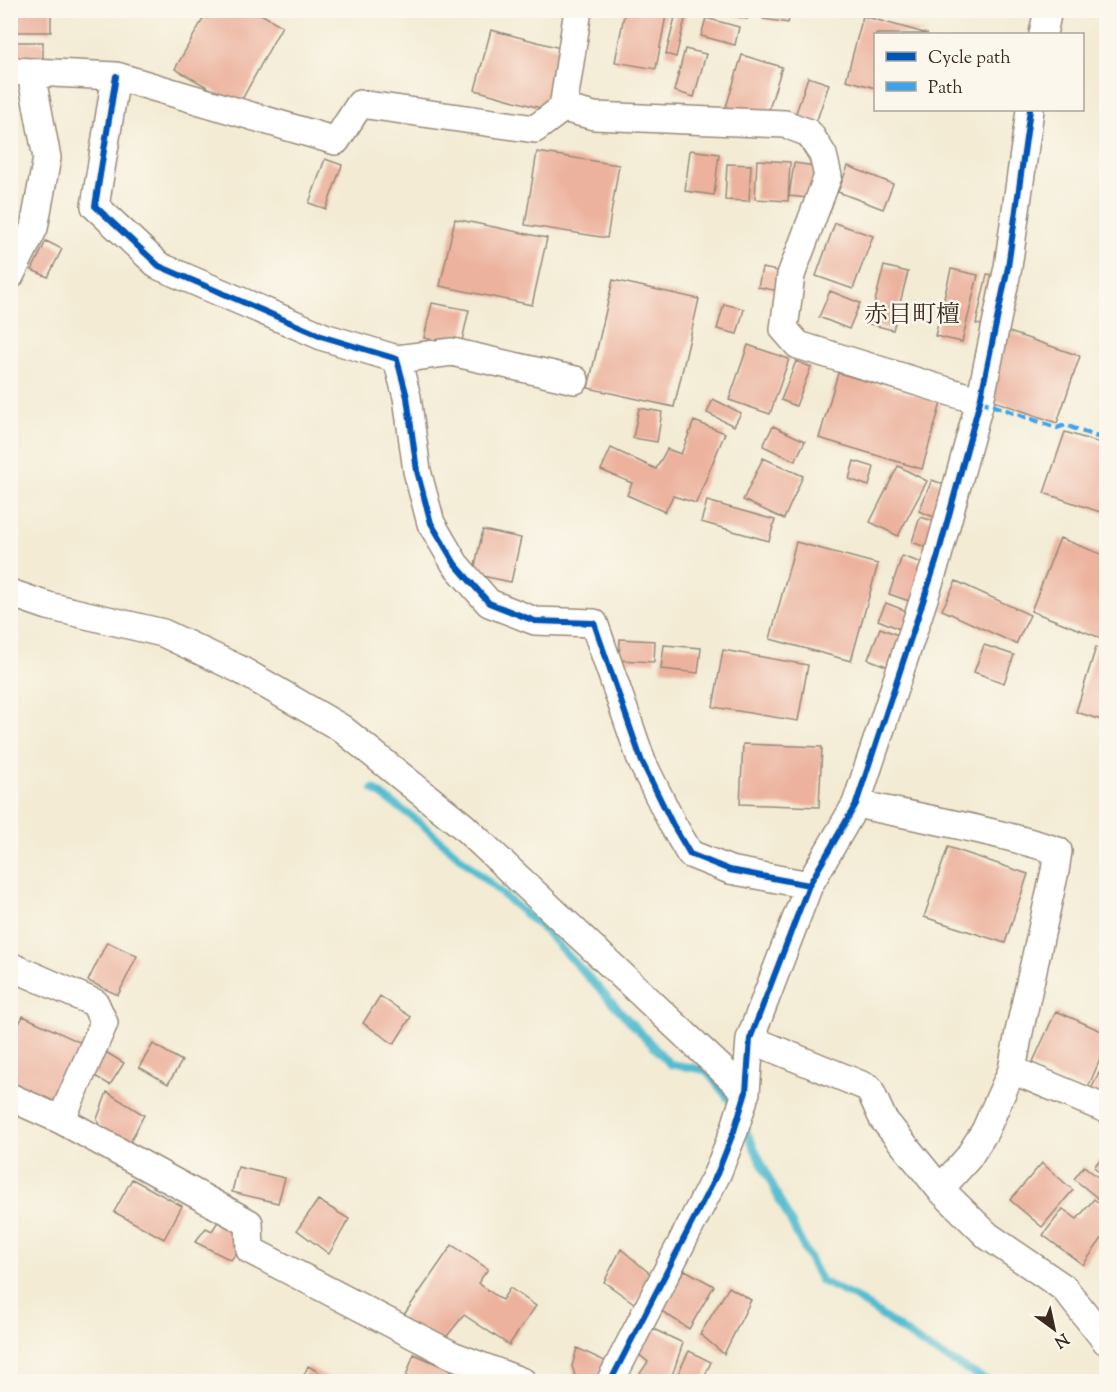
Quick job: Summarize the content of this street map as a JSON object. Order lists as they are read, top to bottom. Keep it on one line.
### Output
{"districts":["赤目町檀"],"legend":["Cycle path","Path"],"north":"bottom right"}
